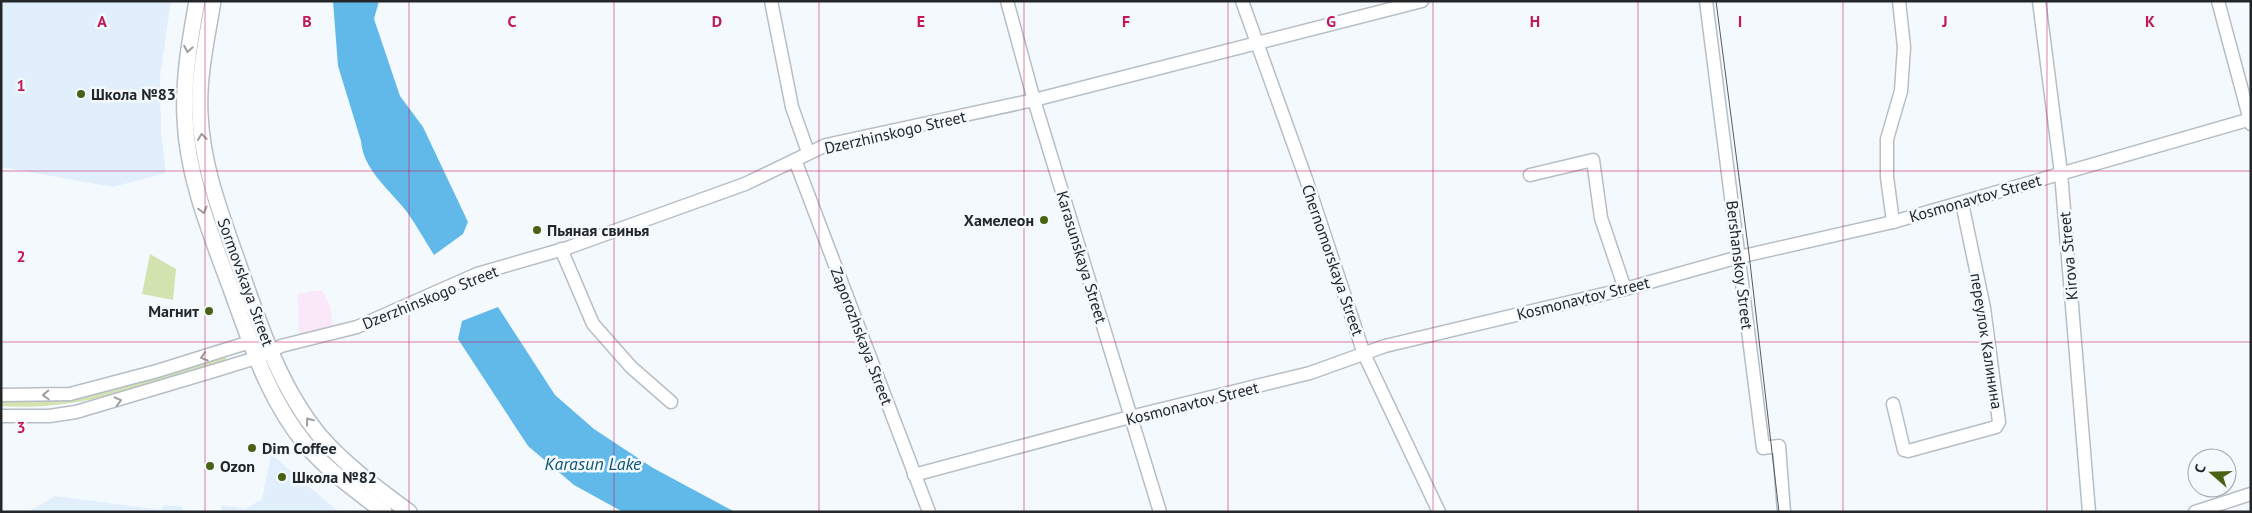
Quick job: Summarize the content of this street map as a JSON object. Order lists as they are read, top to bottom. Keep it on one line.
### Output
{"streets":{"main road":["Sormovskaya Street"],"street":["Dzerzhinskogo Street","Kosmonavtov Street","Kirova Street","Karasunskaya Street","Chernomorskaya Street","Bershanskoy Street","Zaporozhskaya Street","переулок Калинина"]},"crossings":[["Dzerzhinskogo Street","Karasunskaya Street"],["Dzerzhinskogo Street","Chernomorskaya Street"],["Dzerzhinskogo Street","Sormovskaya Street"],["Dzerzhinskogo Street","Zaporozhskaya Street"],["Kosmonavtov Street","Kirova Street"],["Kosmonavtov Street","Karasunskaya Street"],["Kosmonavtov Street","Chernomorskaya Street"],["Kosmonavtov Street","Bershanskoy Street"],["Kosmonavtov Street","Zaporozhskaya Street"],["Kosmonavtov Street","переулок Калинина"]],"water":["Karasun Lake"],"places":["Школа №83","Хамелеон","Пьяная свинья","Магнит","Dim Coffee","Ozon","Школа №82"],"north":"left","grid":{"columns":["A","B","C","D","E","F","G","H","I","J","K"],"rows":["1","2","3"]}}
